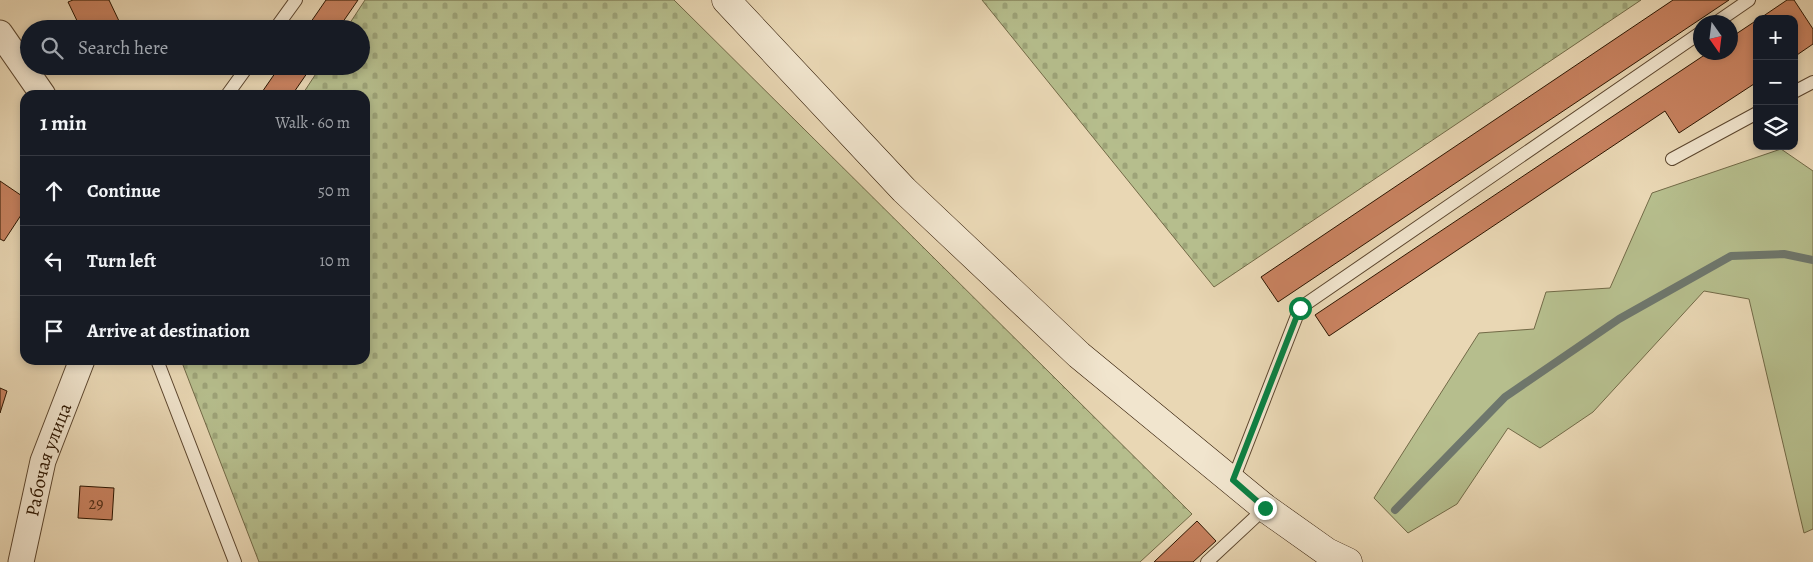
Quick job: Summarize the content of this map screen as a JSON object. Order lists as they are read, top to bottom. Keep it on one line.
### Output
{"streets":{"street":["Рабочая улица"]},"house_numbers":["29"],"north":"bottom","page":{"map_buttons":["+","−"],"search":"Search here","heading":["1 min","Walk · 60 m"],"list":[["Continue","50 m"],["Turn left","10 m"],"Arrive at destination"]}}
